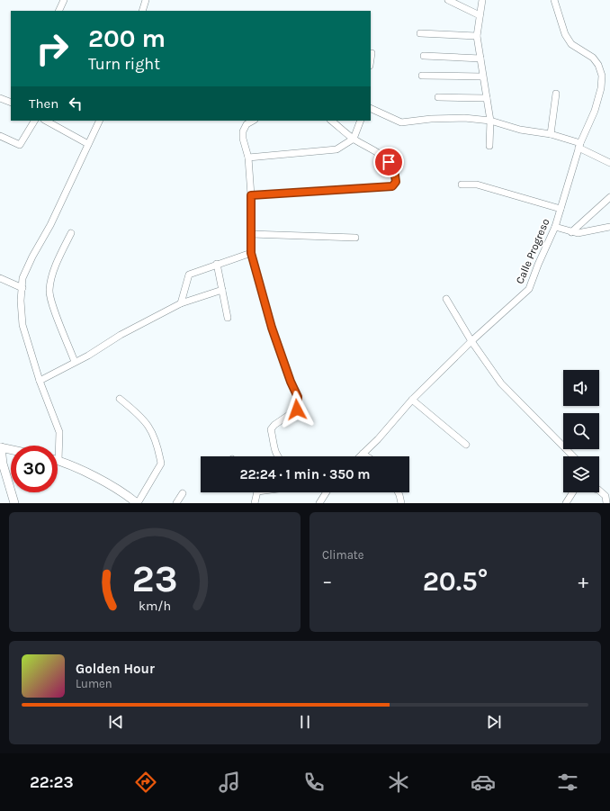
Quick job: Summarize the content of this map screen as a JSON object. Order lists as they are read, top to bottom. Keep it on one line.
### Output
{"streets":{"street":["Calle Progreso"]},"page":{"turn":["200 m","Turn right"],"then":"Then","limit":"30","trip":"22:24 · 1 min · 350 m","tile":"Climate","heat":["−","20.5°","+"],"song":["Golden Hour","Lumen"],"tabs":"22:23","gauge":["23","km/h"]}}
